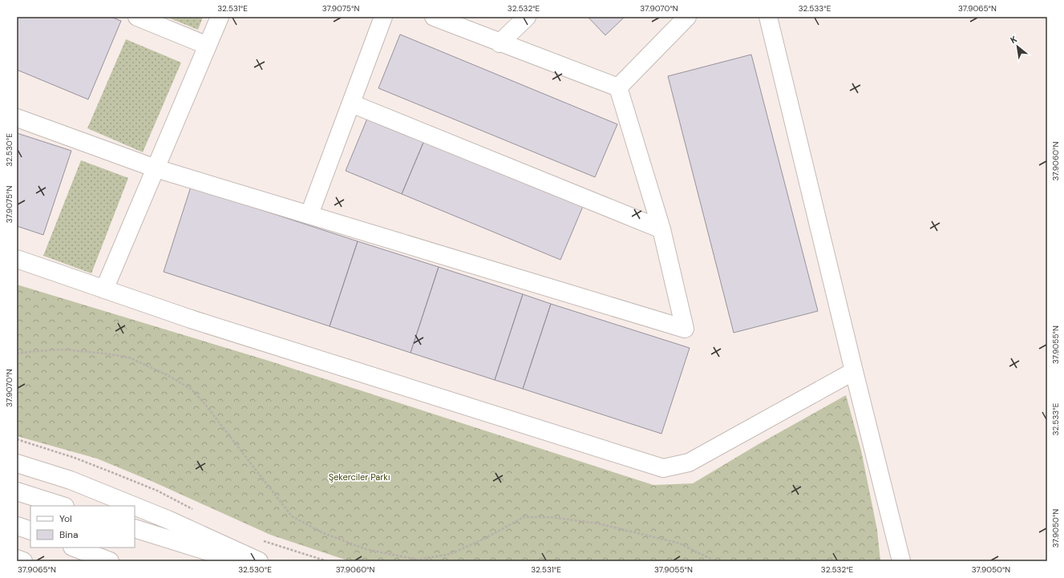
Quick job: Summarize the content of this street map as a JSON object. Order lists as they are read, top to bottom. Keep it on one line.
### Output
{"parks":["Şekerciler Parkı"],"legend":["Yol","Bina"],"north":"top left","coordinates":["32.531°E","37.9075°N","32.532°E","37.9070°N","32.533°E","37.9065°N","32.530°E","37.9060°N","37.9055°N","37.9050°N"]}
